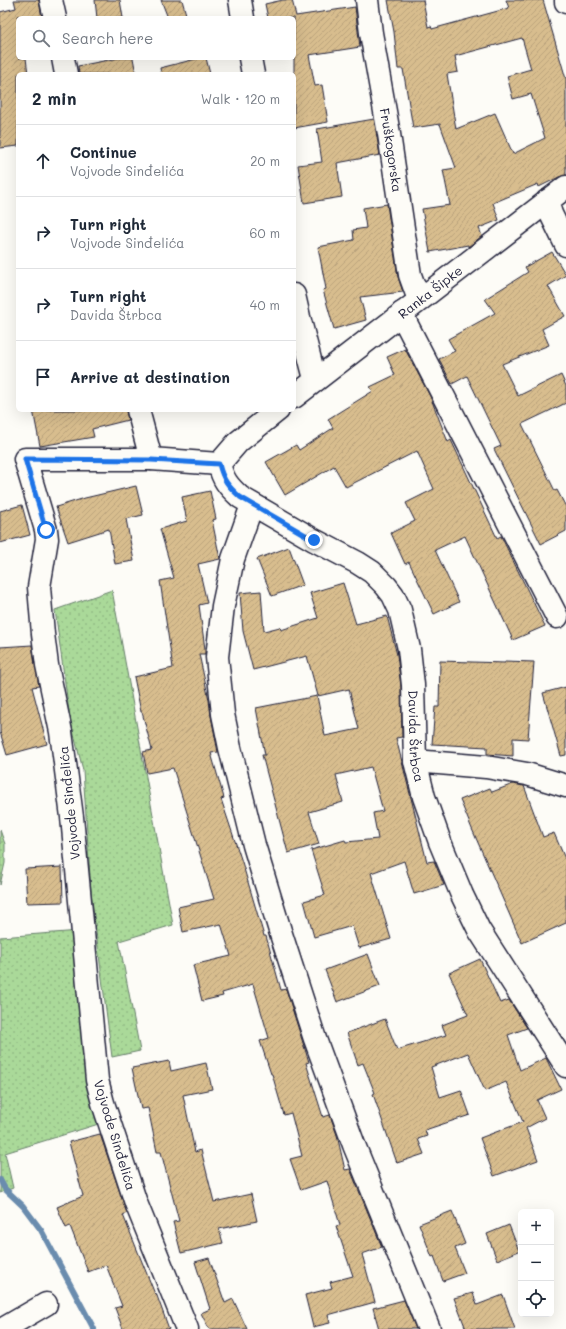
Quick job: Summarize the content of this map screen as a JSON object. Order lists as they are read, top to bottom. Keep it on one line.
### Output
{"streets":{"street":["Fruškogorska","Ranka Šipke","Davida Štrbca","Vojvode Sinđelića"]},"crossings":[["Fruškogorska","Ranka Šipke"],["Davida Štrbca","Vojvode Sinđelića"]],"page":{"search":"Search here","heading":["2 min","Walk · 120 m"],"list":[["Continue","Vojvode Sinđelića","20 m"],["Turn right","Vojvode Sinđelića","60 m"],["Turn right","Davida Štrbca","40 m"],"Arrive at destination"],"map_buttons":["+","−"]}}
